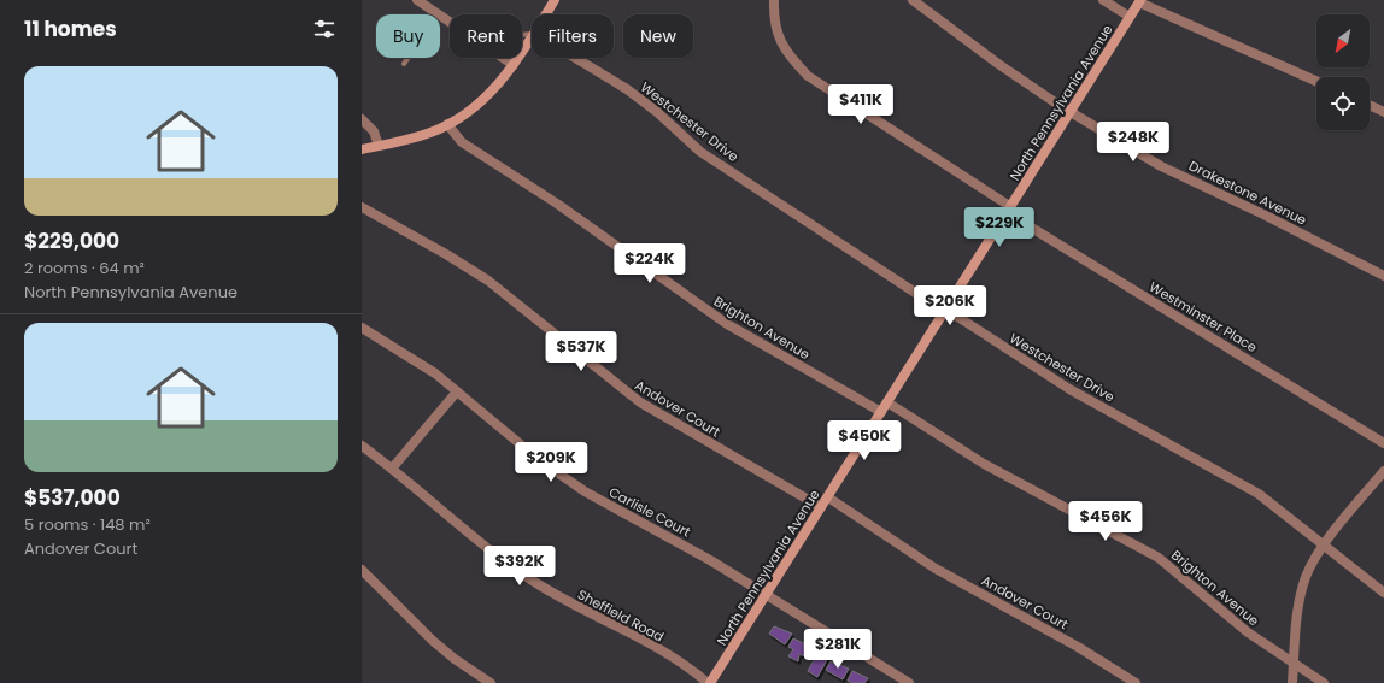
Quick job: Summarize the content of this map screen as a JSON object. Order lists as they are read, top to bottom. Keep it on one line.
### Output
{"streets":{"street":["North Pennsylvania Avenue","Westchester Drive","Drakestone Avenue","Westminster Place","Brighton Avenue","Andover Court","Carlisle Court","Sheffield Road"]},"crossings":[["North Pennsylvania Avenue","Westchester Drive"],["North Pennsylvania Avenue","Drakestone Avenue"],["North Pennsylvania Avenue","Westminster Place"],["North Pennsylvania Avenue","Brighton Avenue"],["North Pennsylvania Avenue","Andover Court"],["North Pennsylvania Avenue","Carlisle Court"],["North Pennsylvania Avenue","Sheffield Road"]],"north":"bottom left","page":{"heading":"11 homes","chip":["Buy","Rent","Filters","New"],"list":[{"name":"$229,000","note":"2 rooms · 64 m² · North Pennsylvania Avenue"},{"name":"$537,000","note":"5 rooms · 148 m² · Andover Court"}],"price":["$411K","$248K","$229K","$224K","$206K","$537K","$450K","$209K","$456K","$392K","$281K"]}}
